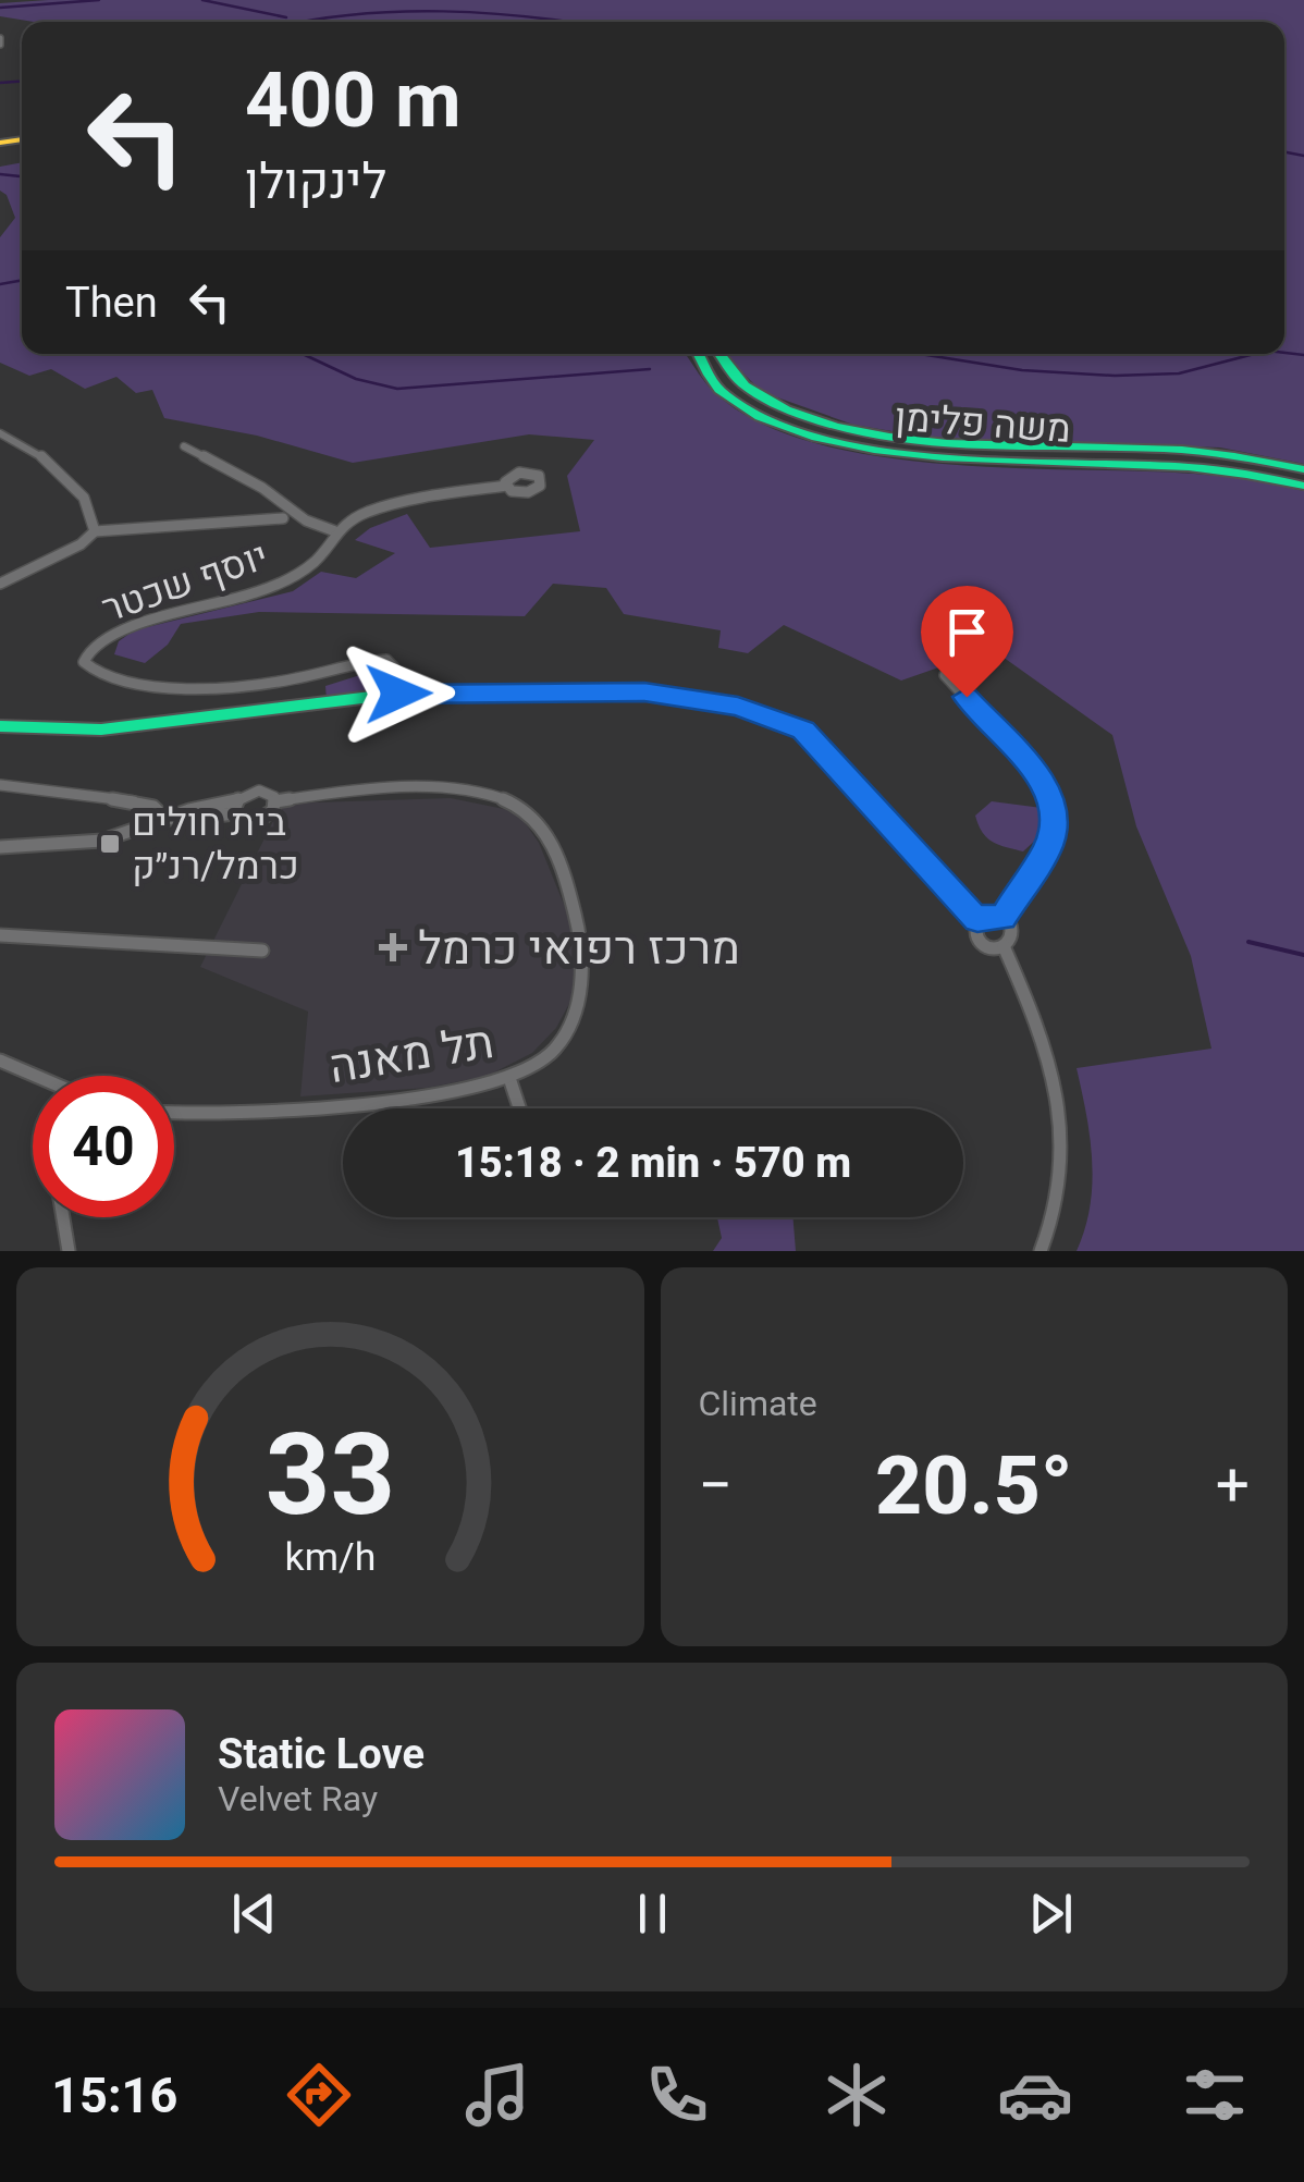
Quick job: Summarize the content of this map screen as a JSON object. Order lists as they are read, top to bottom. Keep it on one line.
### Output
{"streets":{"main road":["משה פלימן"],"street":["יוסף שכטר","תל מאנה"]},"places":{"transit":["בית חולים כרמל/רנ״ק"],"health":["מרכז רפואי כרמל"]},"page":{"turn":["400 m","לינקולן"],"then":"Then","limit":"40","trip":"15:18 · 2 min · 570 m","tile":"Climate","heat":["−","20.5°","+"],"song":["Static Love","Velvet Ray"],"tabs":"15:16","gauge":["33","km/h"]}}
